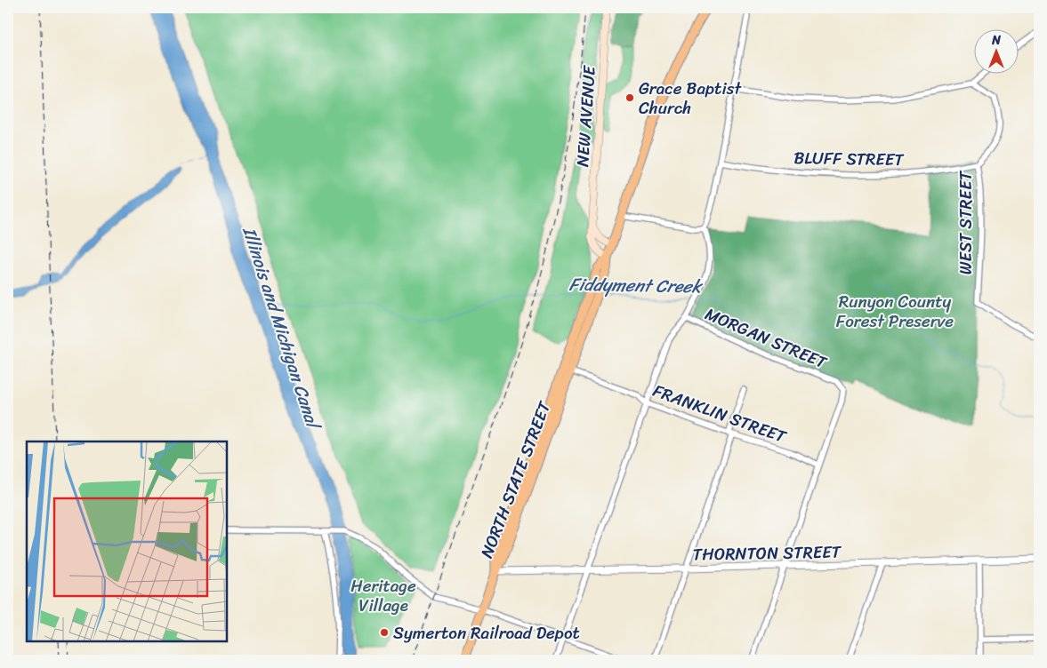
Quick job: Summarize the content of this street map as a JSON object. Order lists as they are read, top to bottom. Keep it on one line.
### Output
{"streets":{"main road":["NEW AVENUE","NORTH STATE STREET"],"street":["BLUFF STREET","WEST STREET","MORGAN STREET","FRANKLIN STREET","THORNTON STREET"]},"crossings":[["NEW AVENUE","NORTH STATE STREET"],["BLUFF STREET","WEST STREET"],["MORGAN STREET","FRANKLIN STREET"],["FRANKLIN STREET","NORTH STATE STREET"],["NORTH STATE STREET","THORNTON STREET"]],"water":["Fiddyment Creek","Illinois and Michigan Canal"],"parks":["Runyon County Forest Preserve","Heritage Village"],"places":["Grace Baptist Church","Symerton Railroad Depot"],"north":"top"}
